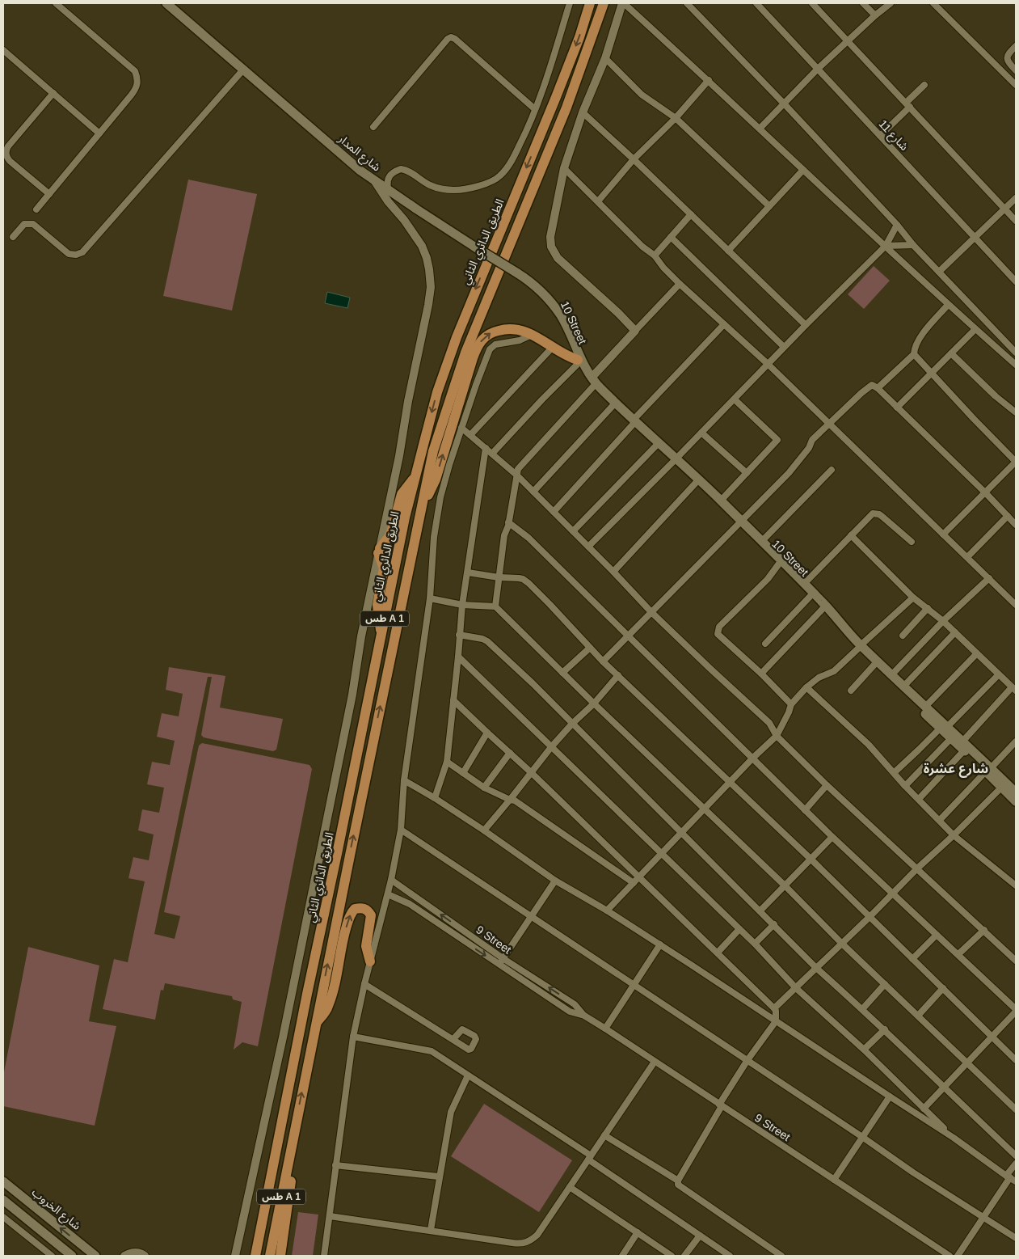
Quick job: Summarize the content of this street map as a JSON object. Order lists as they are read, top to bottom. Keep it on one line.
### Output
{"streets":{"highway":["الطريق الدائري الثاني","طس A 1"],"main road":["شارع المدار","10 Street","شارع الخروب"],"street":["شارع 11","9 Street"]},"crossings":[["شارع المدار","10 Street"]],"districts":["شارع عشرة"]}
